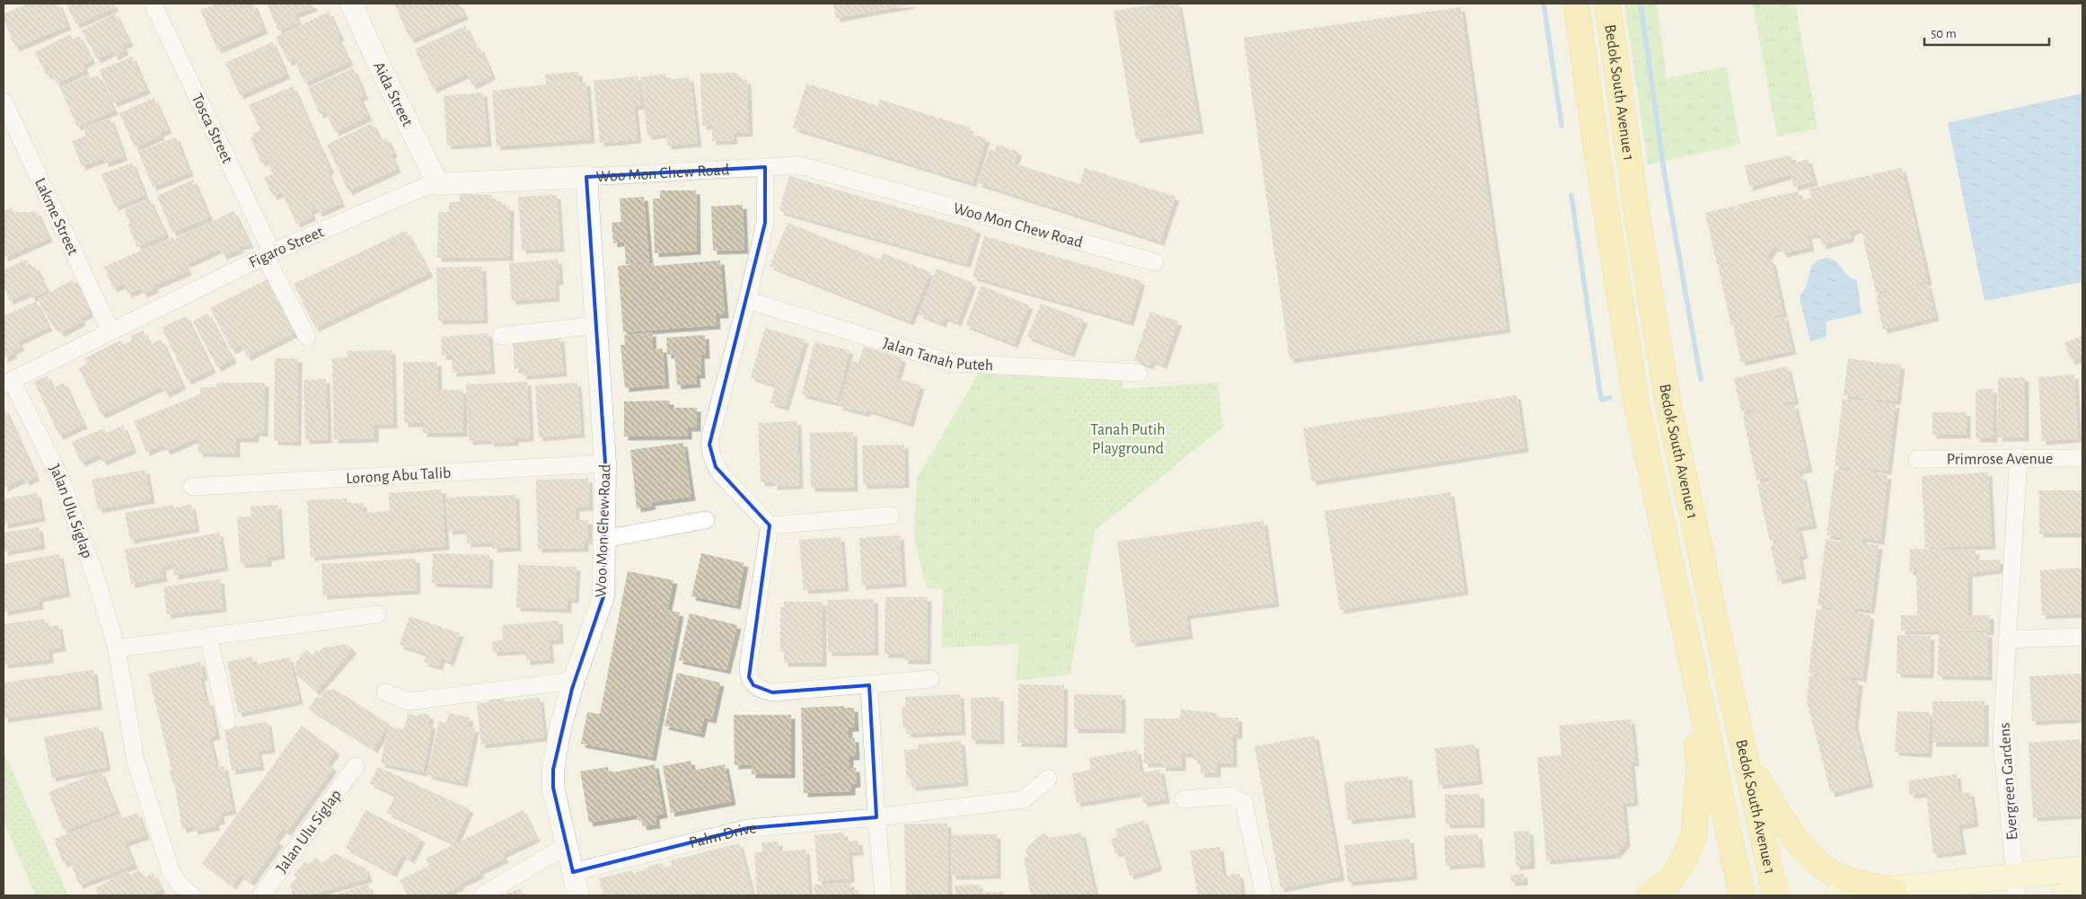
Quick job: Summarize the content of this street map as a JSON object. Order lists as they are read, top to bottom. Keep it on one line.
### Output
{"streets":{"main road":["Bedok South Avenue 1"],"street":["Aida Street","Tosca Street","Woo Mon Chew Road","Lakme Street","Figaro Street","Jalan Tanah Puteh","Primrose Avenue","Lorong Abu Talib","Jalan Ulu Siglap","Evergreen Gardens","Palm Drive"]},"crossings":[["Aida Street","Figaro Street"],["Tosca Street","Figaro Street"],["Woo Mon Chew Road","Figaro Street"],["Woo Mon Chew Road","Lorong Abu Talib"],["Woo Mon Chew Road","Palm Drive"],["Lakme Street","Figaro Street"],["Figaro Street","Jalan Ulu Siglap"],["Primrose Avenue","Evergreen Gardens"]],"parks":["Tanah Putih Playground"],"scale_bar":"50 m"}
